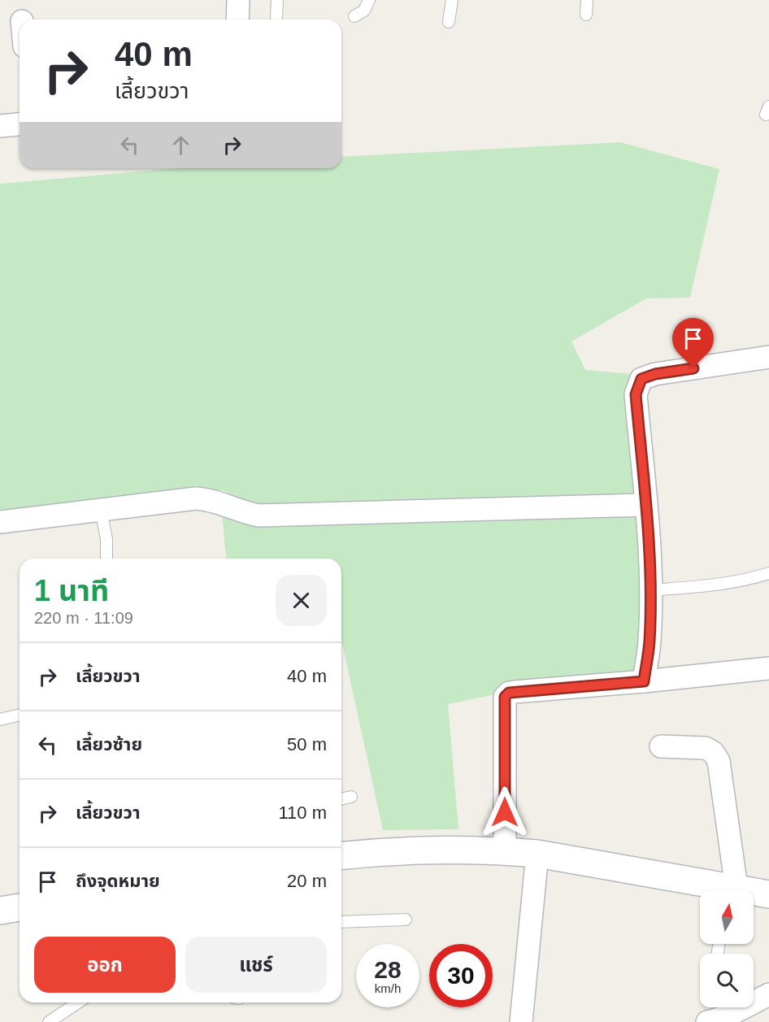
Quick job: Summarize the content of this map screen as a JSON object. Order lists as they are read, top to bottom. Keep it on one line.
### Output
{"north":"top","page":{"turn":["40 m","เลี้ยวขวา"],"heading":["1 นาที","220 m · 11:09"],"list":[{"name":"เลี้ยวขวา","value":"40 m"},{"name":"เลี้ยวซ้าย","value":"50 m"},{"name":"เลี้ยวขวา","value":"110 m"},{"name":"ถึงจุดหมาย","value":"20 m"}],"buttons":["ออก","แชร์"],"speed":"28 km/h","limit":"30"}}
